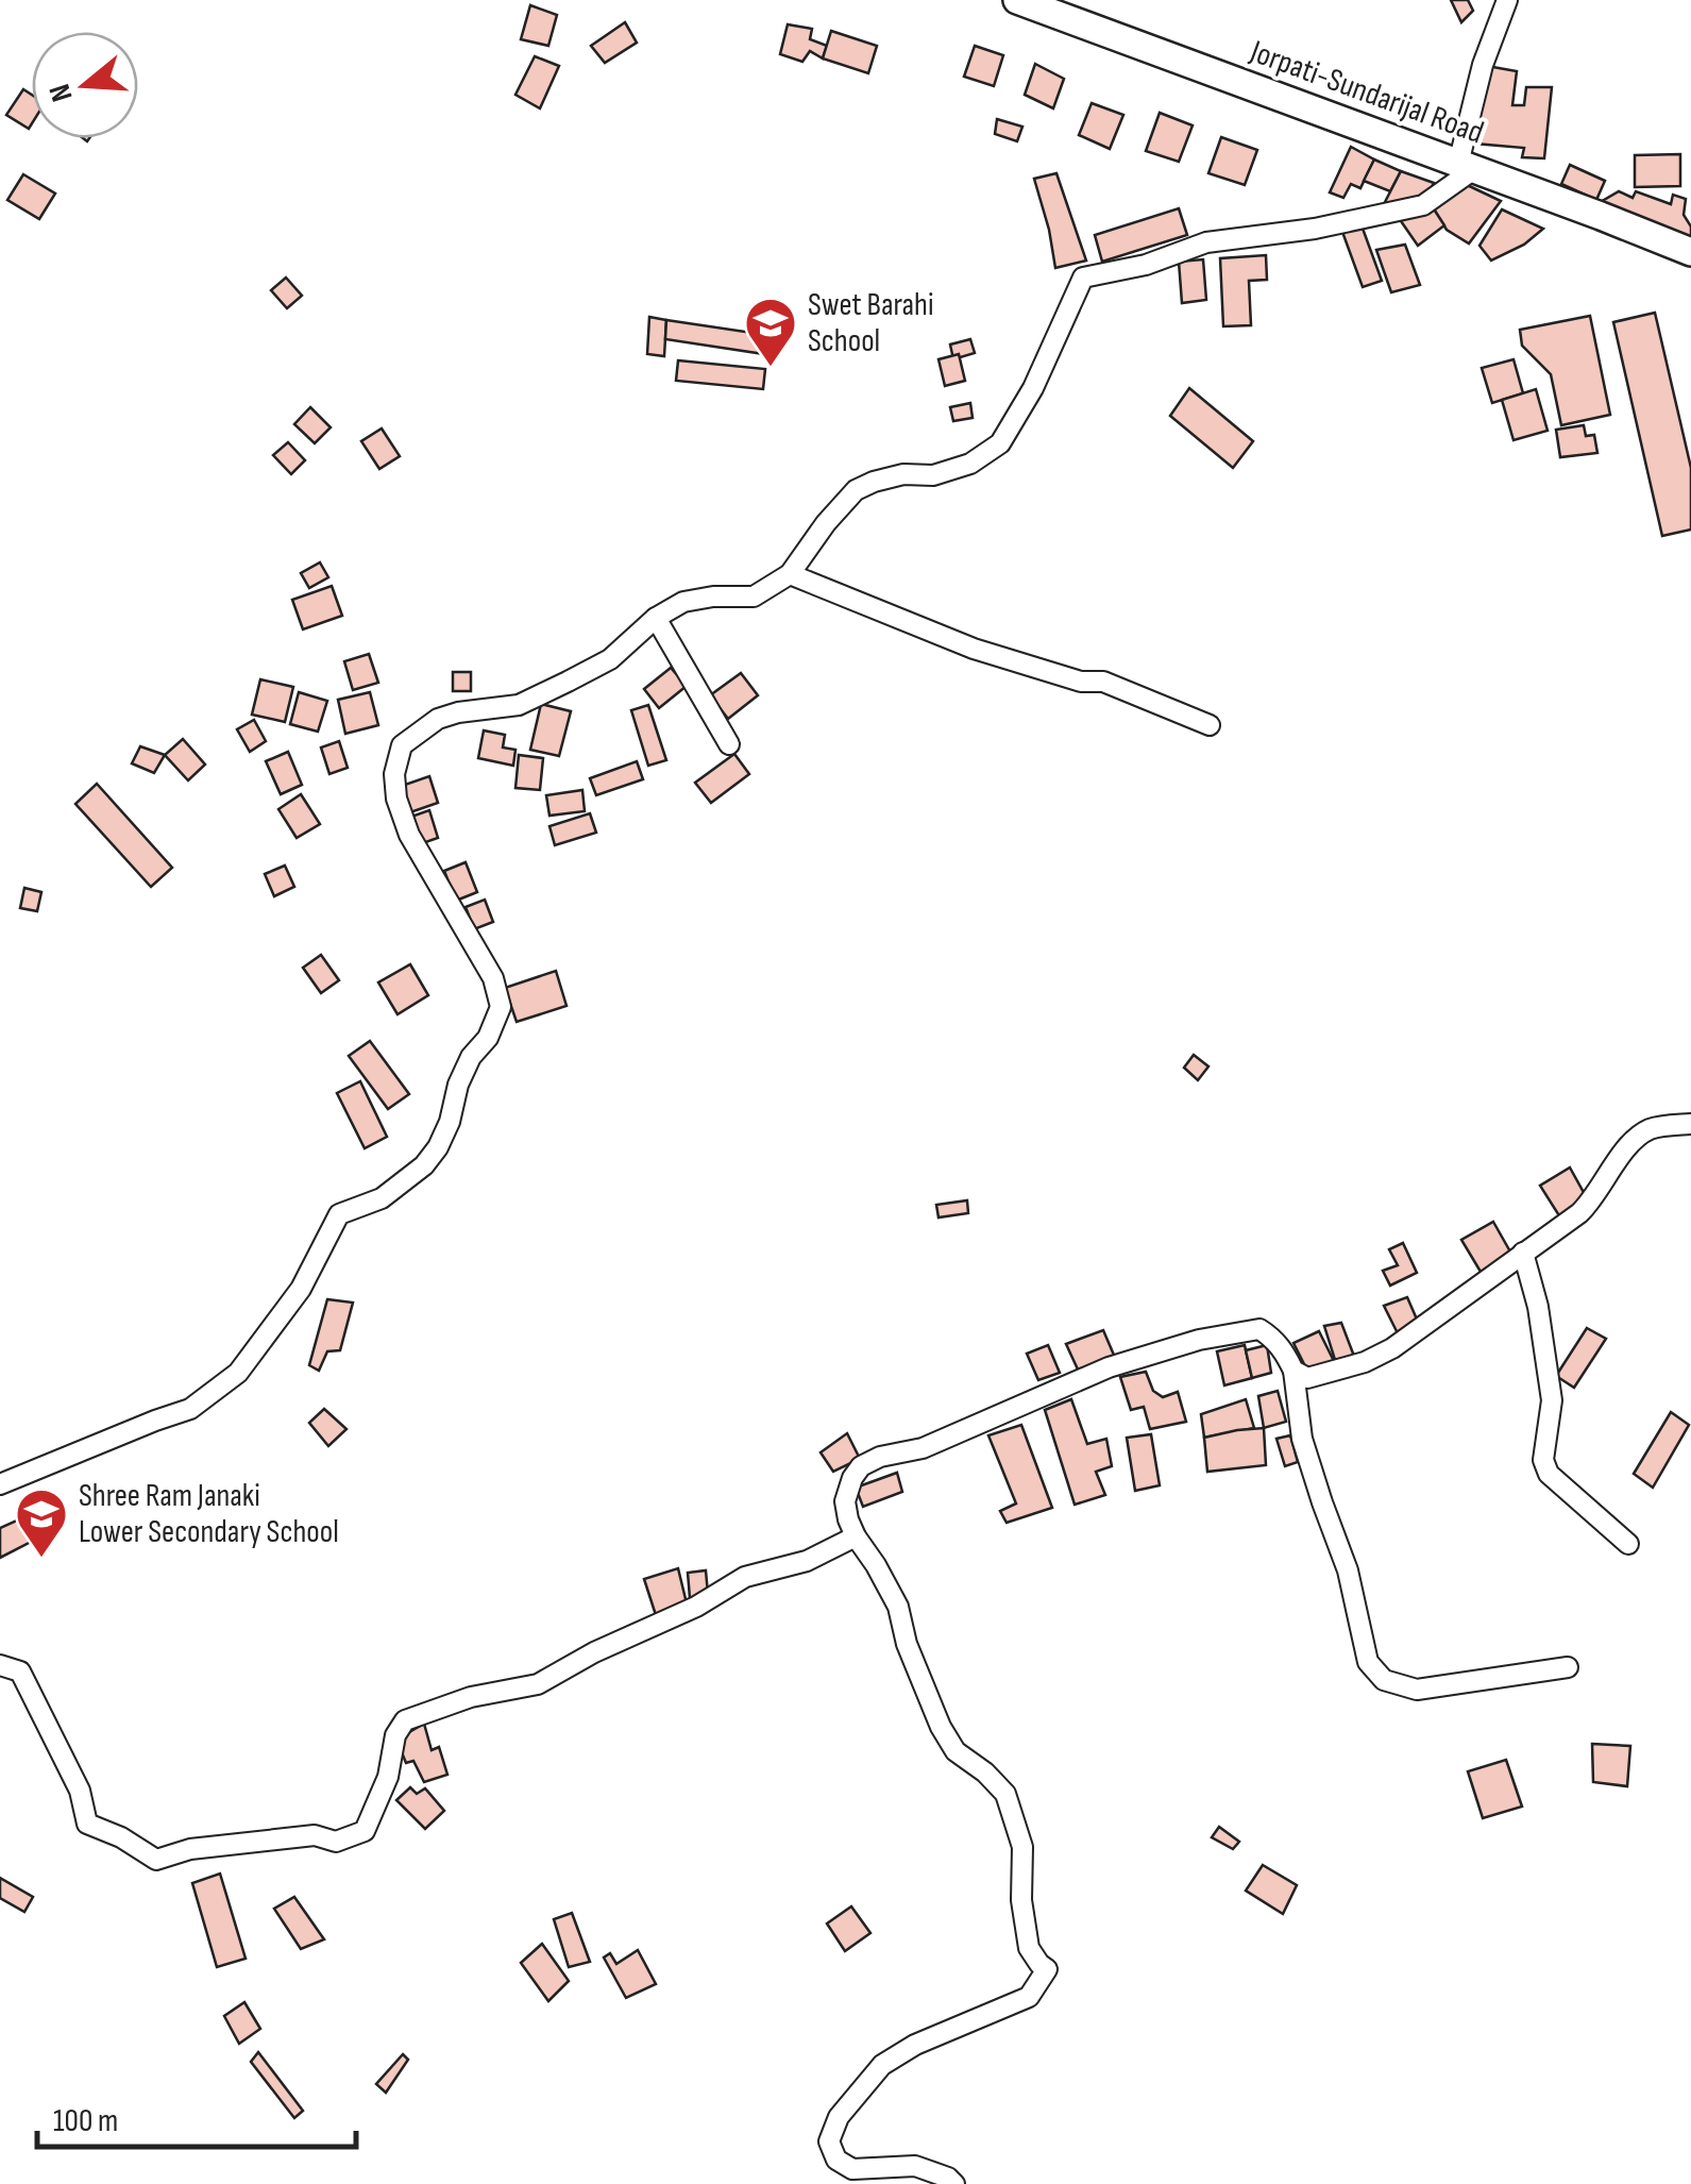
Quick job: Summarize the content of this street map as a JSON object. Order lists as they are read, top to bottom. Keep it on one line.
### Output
{"streets":{"main road":["Jorpati-Sundarijal Road"]},"places":{"school or university":["Swet Barahi School","Shree Ram Janaki Lower Secondary School"]},"scale_bar":"100 m","north":"left"}
